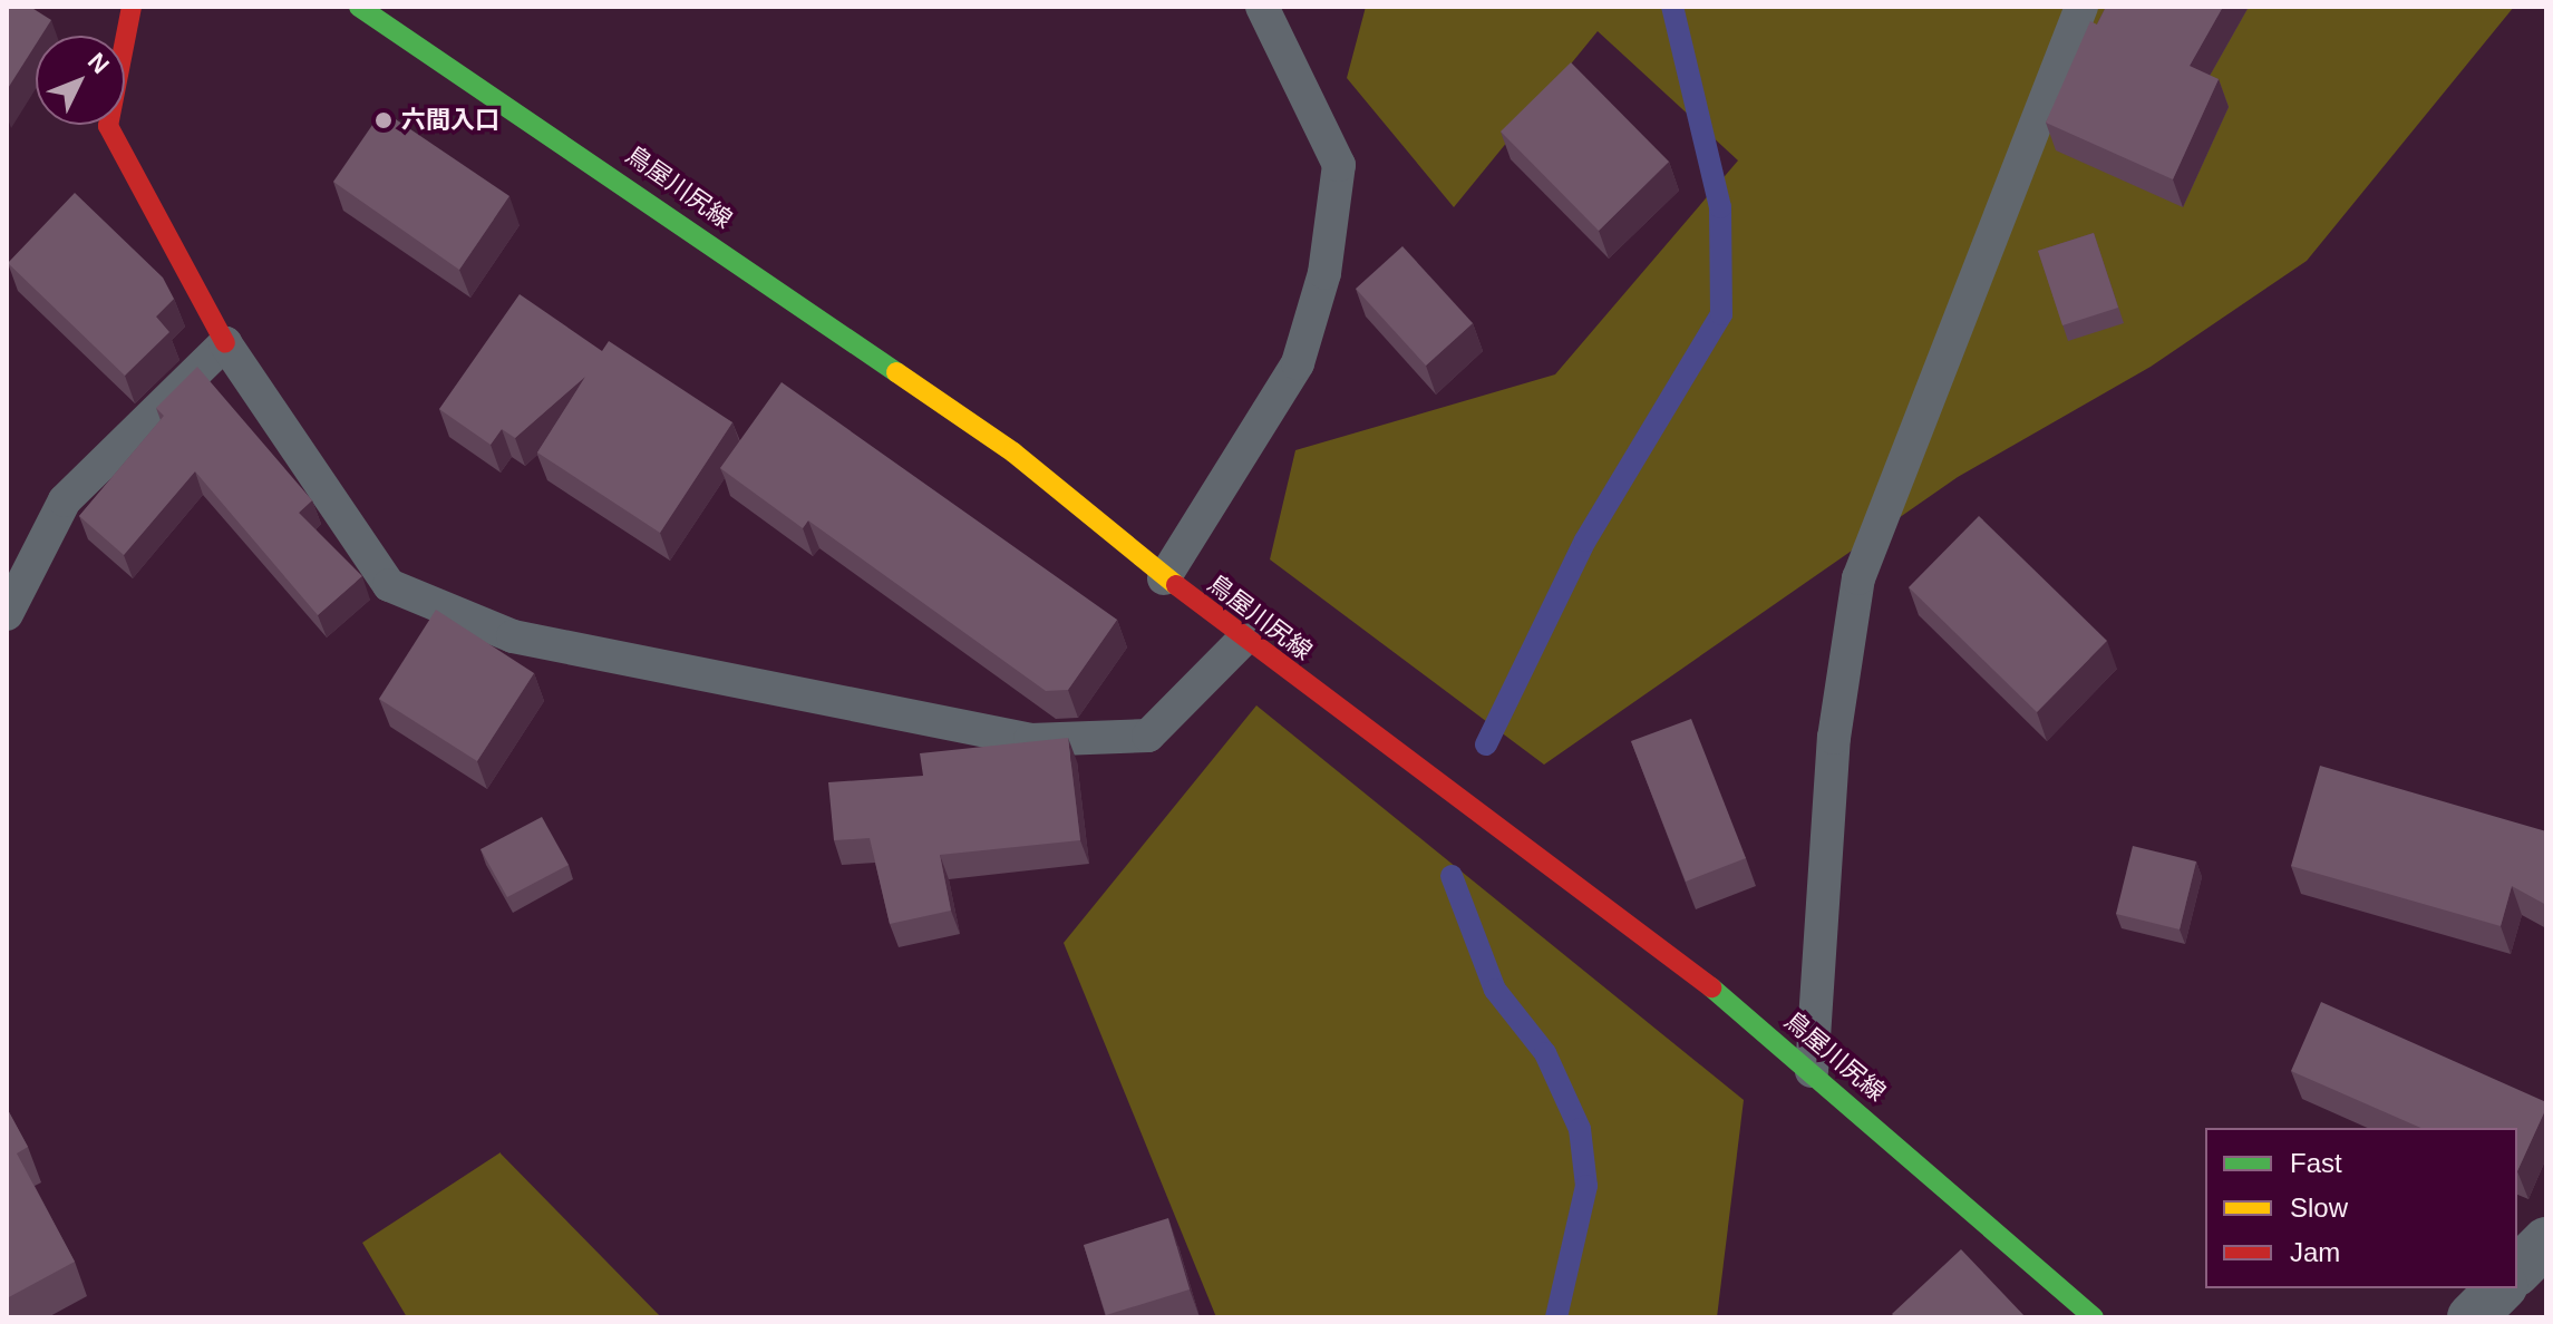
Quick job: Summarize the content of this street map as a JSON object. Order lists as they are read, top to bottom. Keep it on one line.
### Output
{"streets":{"main road":["鳥屋川尻線"]},"places":["六間入口"],"legend":["Fast","Slow","Jam"],"north":"top right"}
